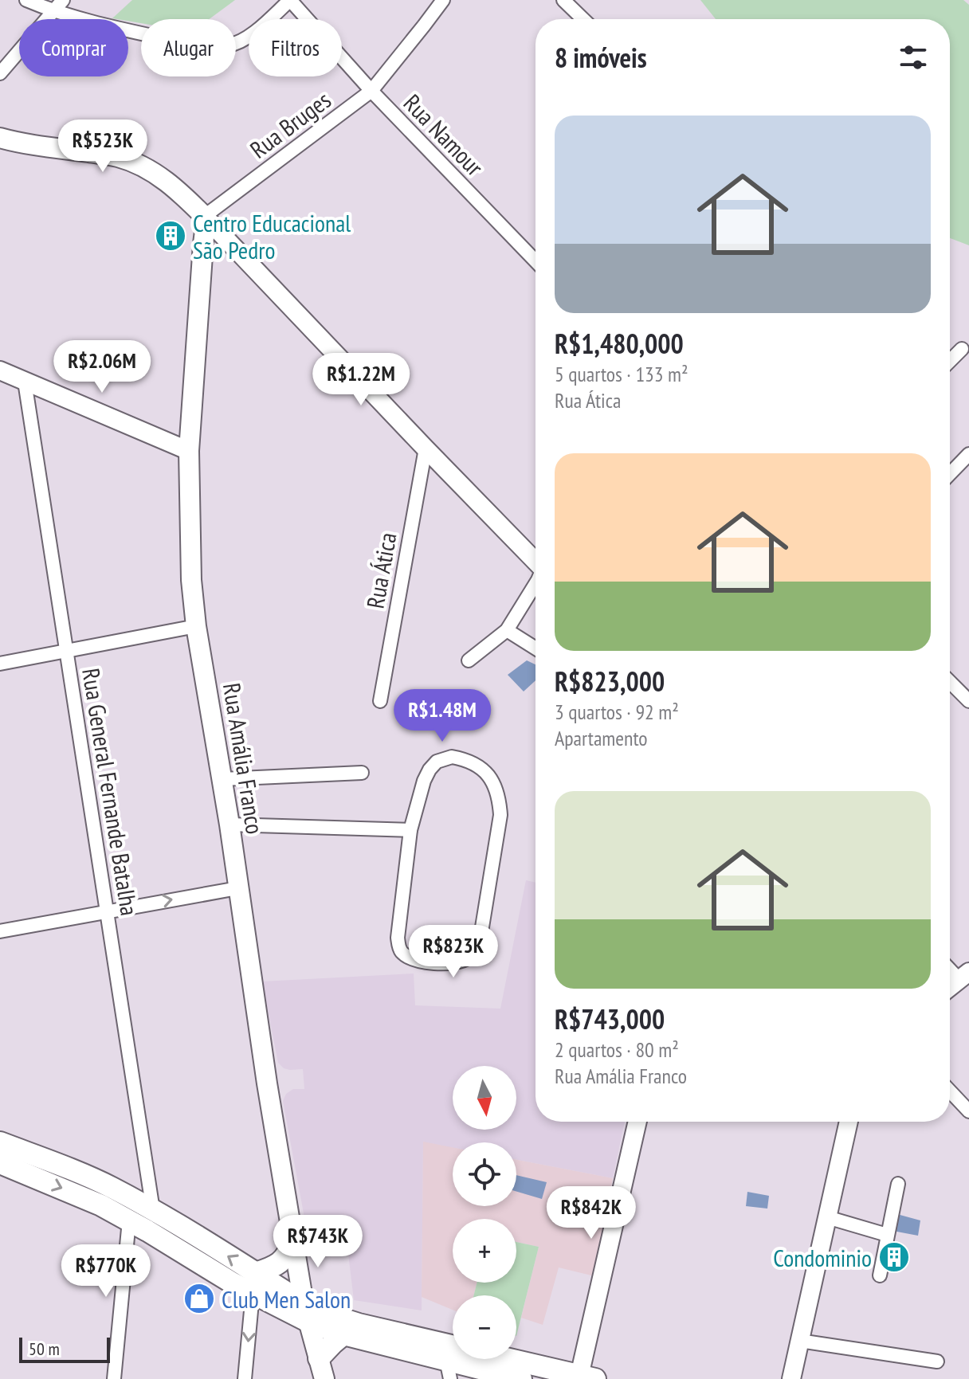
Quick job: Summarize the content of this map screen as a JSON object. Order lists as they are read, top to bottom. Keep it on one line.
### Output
{"streets":{"main road":["Rua Amália Franco"],"street":["Rua Bruges","Rua Namour","Rua Ática","Rua General Fernande Batalha"]},"crossings":[["Rua Bruges","Rua Namour"],["Rua Bruges","Rua Amália Franco"]],"places":{"building":["Centro Educacional São Pedro","Condominio"],"shop":["Club Men Salon"]},"scale_bar":"50 m","north":"bottom","page":{"chip":["Comprar","Alugar","Filtros"],"heading":"8 imóveis","list":[{"name":"R$1,480,000","note":"5 quartos · 133 m² · Rua Ática"},{"name":"R$823,000","note":"3 quartos · 92 m² · Apartamento"},{"name":"R$743,000","note":"2 quartos · 80 m² · Rua Amália Franco"}],"price":["R$523K","R$2.06M","R$1.22M","R$1.48M","R$823K","R$842K","R$743K","R$770K"],"map_buttons":["+","−"],"scale":"50 m"}}
